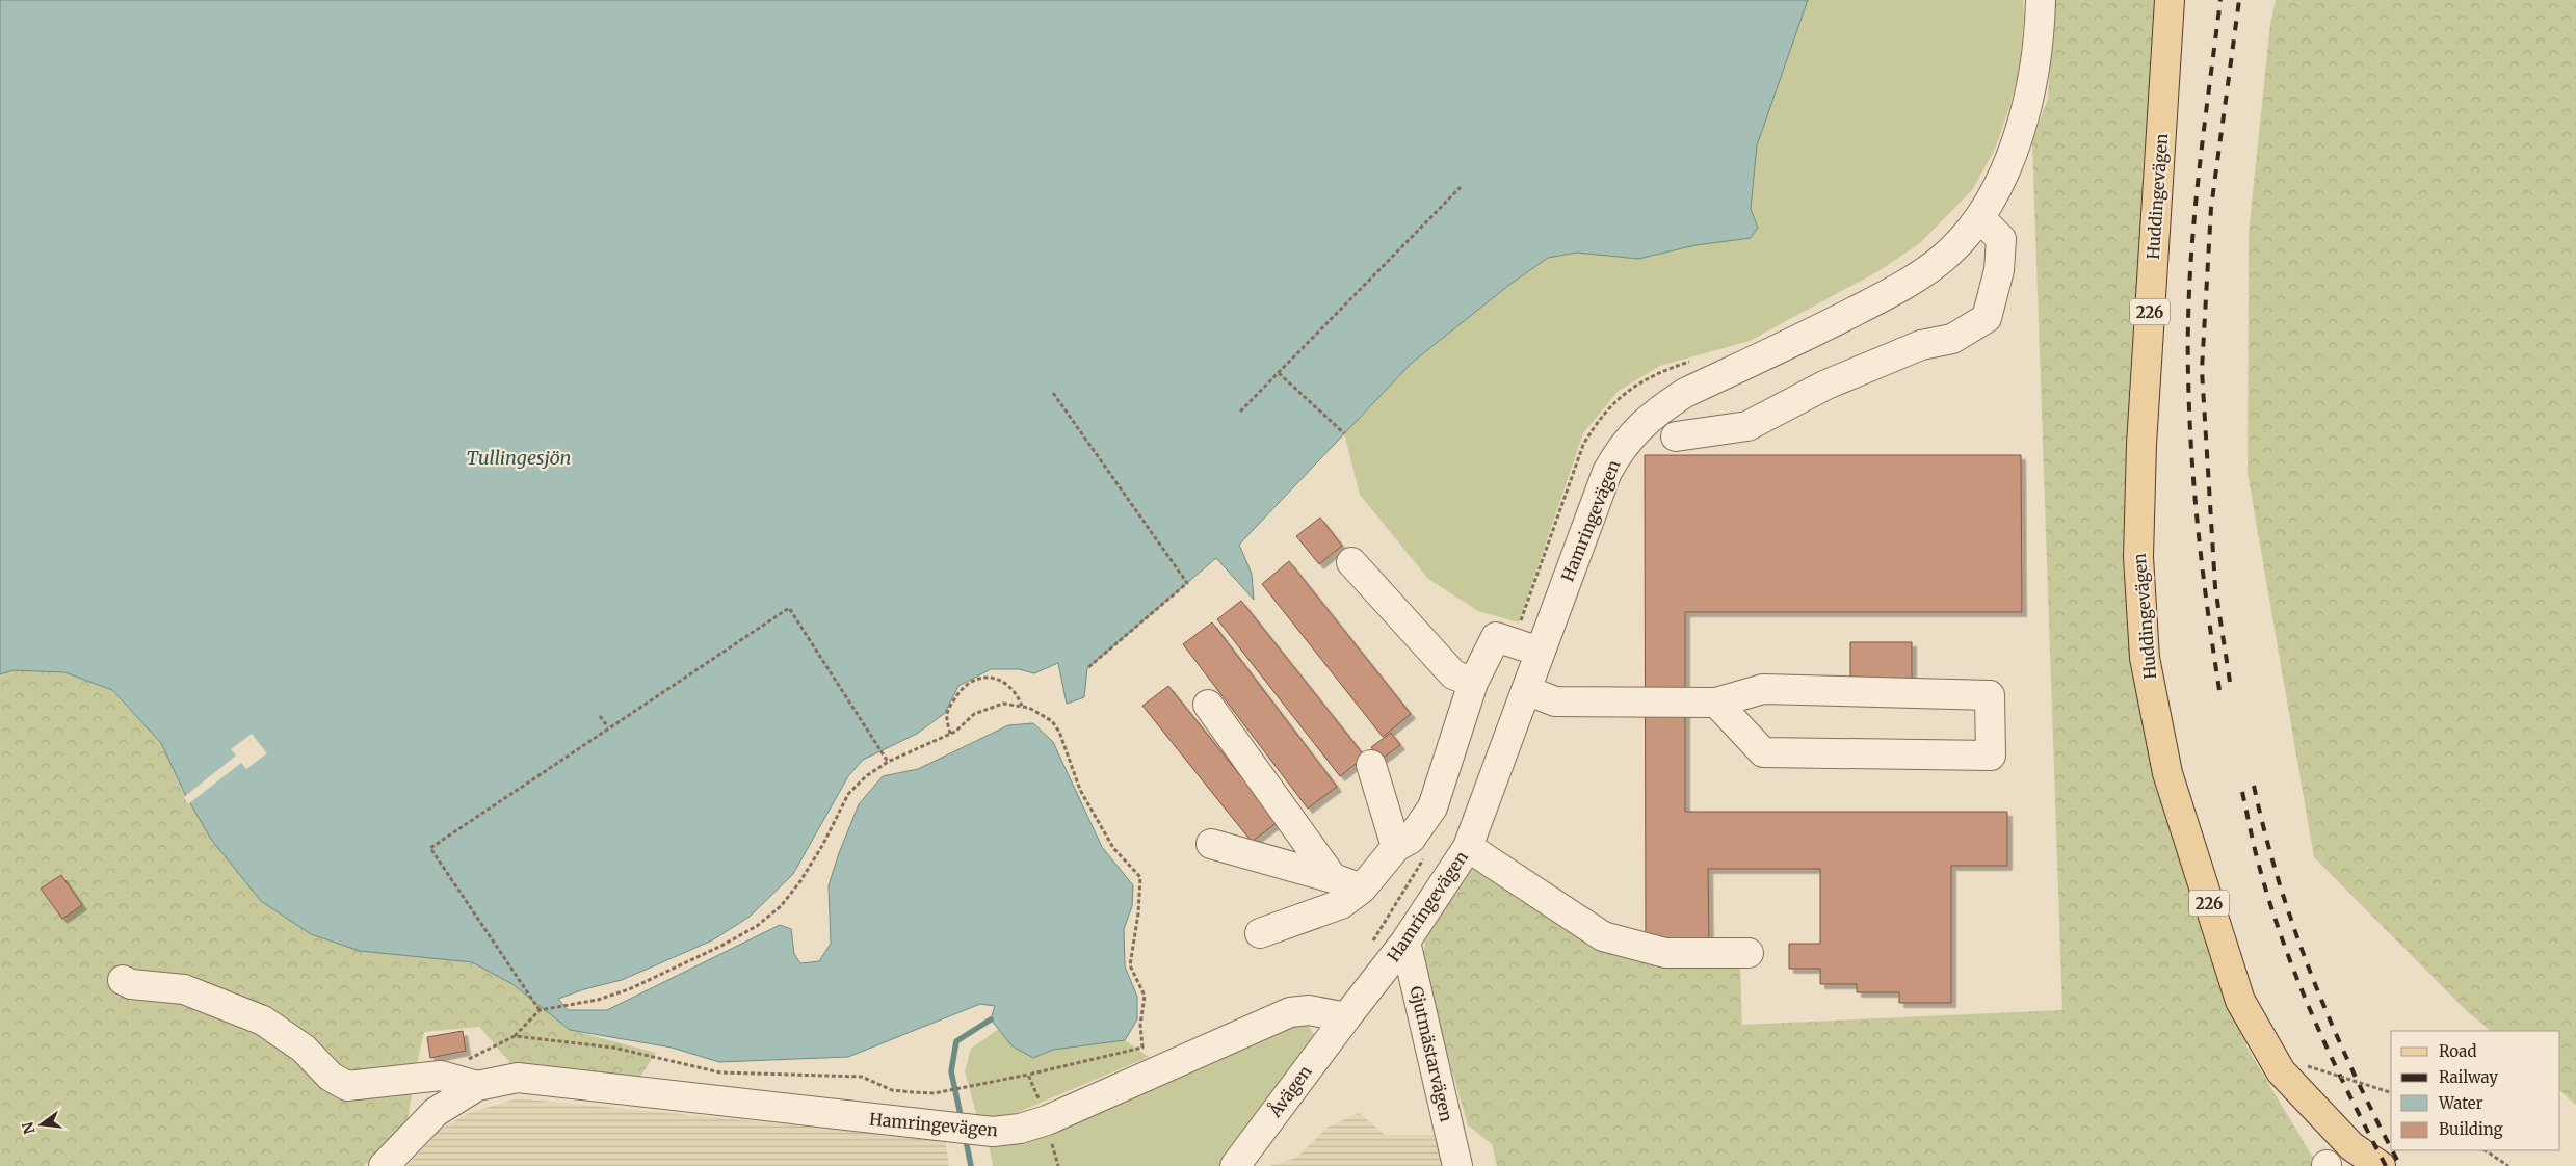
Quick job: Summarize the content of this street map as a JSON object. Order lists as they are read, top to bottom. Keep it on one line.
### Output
{"streets":{"main road":["Huddingevägen","226"],"street":["Hamringevägen","Gjutmästarvägen","Åvägen"]},"crossings":[["Hamringevägen","Gjutmästarvägen"],["Hamringevägen","Åvägen"]],"water":["Tullingesjön"],"legend":["Road","Railway","Water","Building"],"north":"left"}
